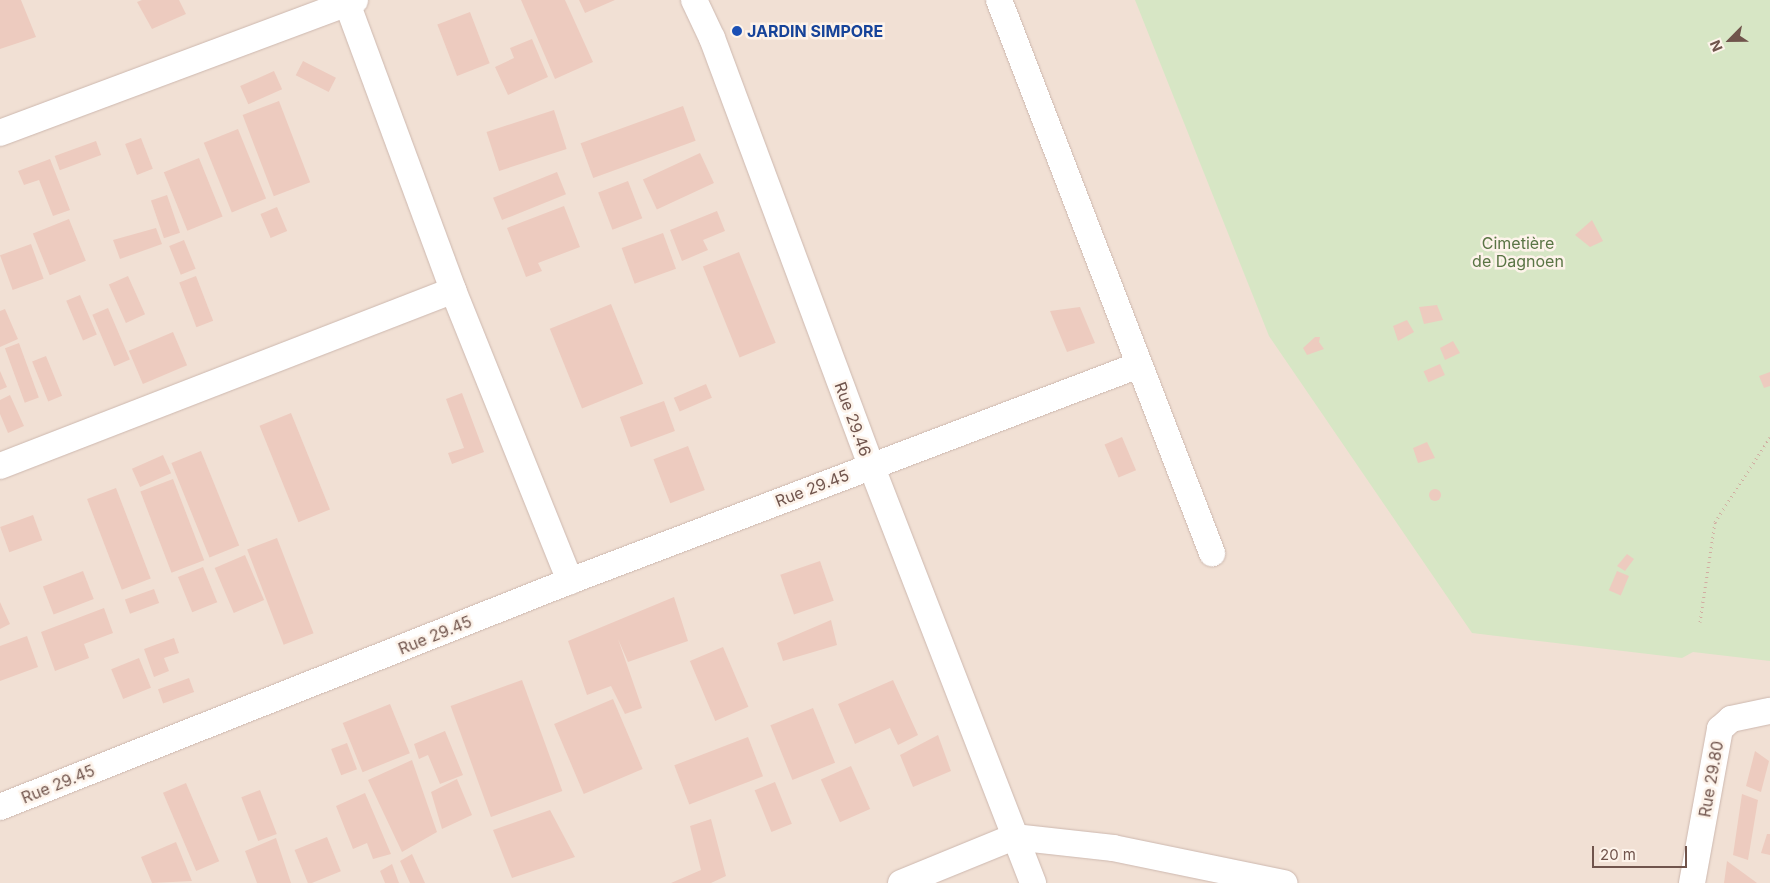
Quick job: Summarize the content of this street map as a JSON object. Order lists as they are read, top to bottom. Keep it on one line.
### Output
{"streets":{"street":["Rue 29.46","Rue 29.45","Rue 29.80"]},"crossings":[["Rue 29.46","Rue 29.45"]],"parks":["Cimetière de Dagnoen"],"places":["JARDIN SIMPORE"],"scale_bar":"20 m","north":"bottom left"}
